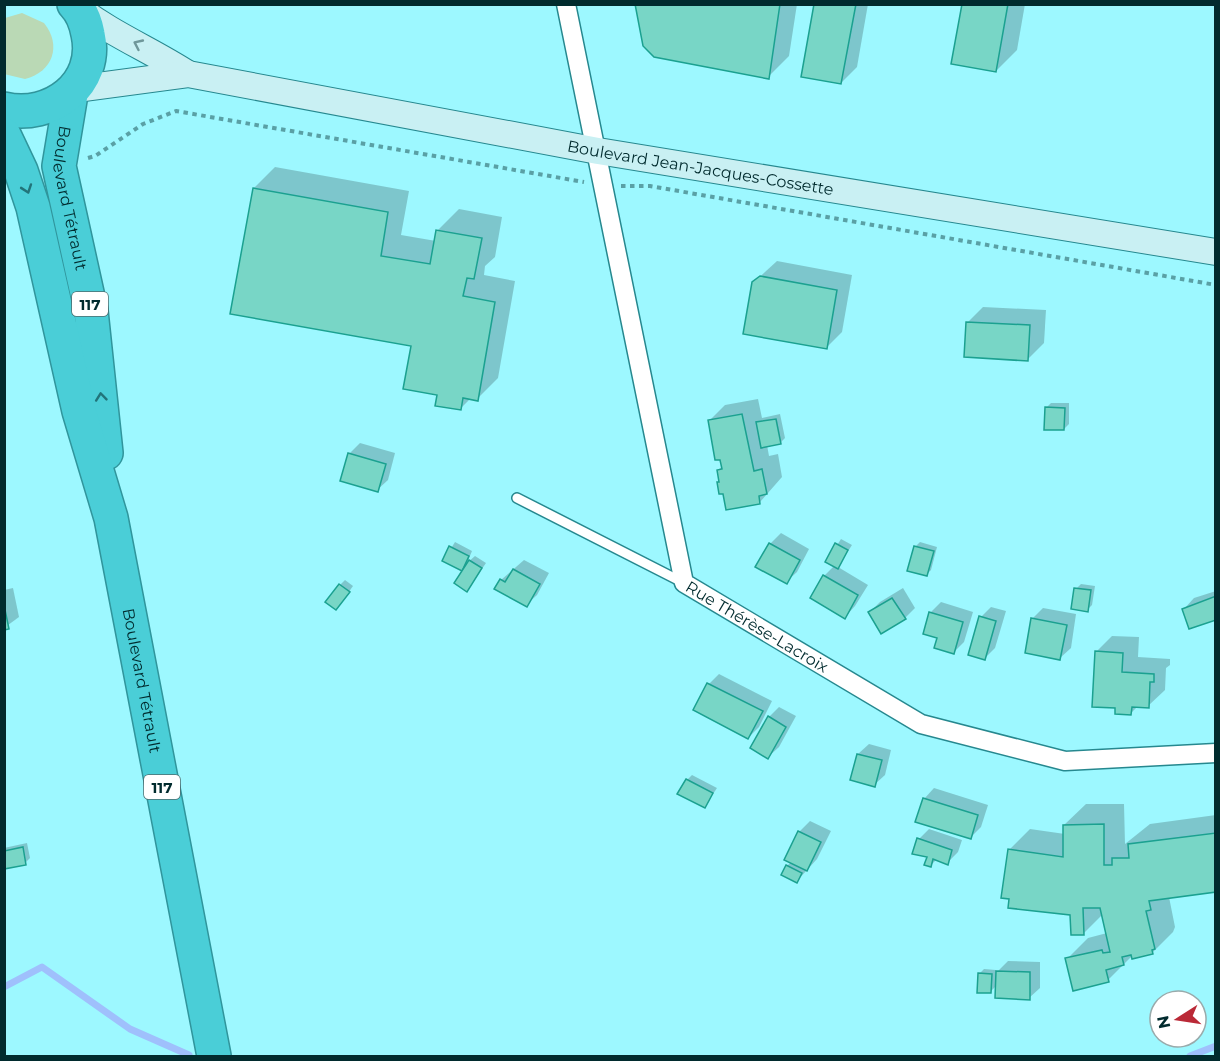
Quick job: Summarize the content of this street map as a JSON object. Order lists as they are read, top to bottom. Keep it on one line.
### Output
{"streets":{"highway":["Boulevard Tétrault","117"],"main road":["Boulevard Jean-Jacques-Cossette"],"street":["Rue Thérèse-Lacroix"]},"crossings":[["Boulevard Jean-Jacques-Cossette","Boulevard Tétrault"],["Boulevard Jean-Jacques-Cossette","117"],["Boulevard Jean-Jacques-Cossette","Rue Thérèse-Lacroix"],["Boulevard Tétrault","117"]],"north":"left"}
